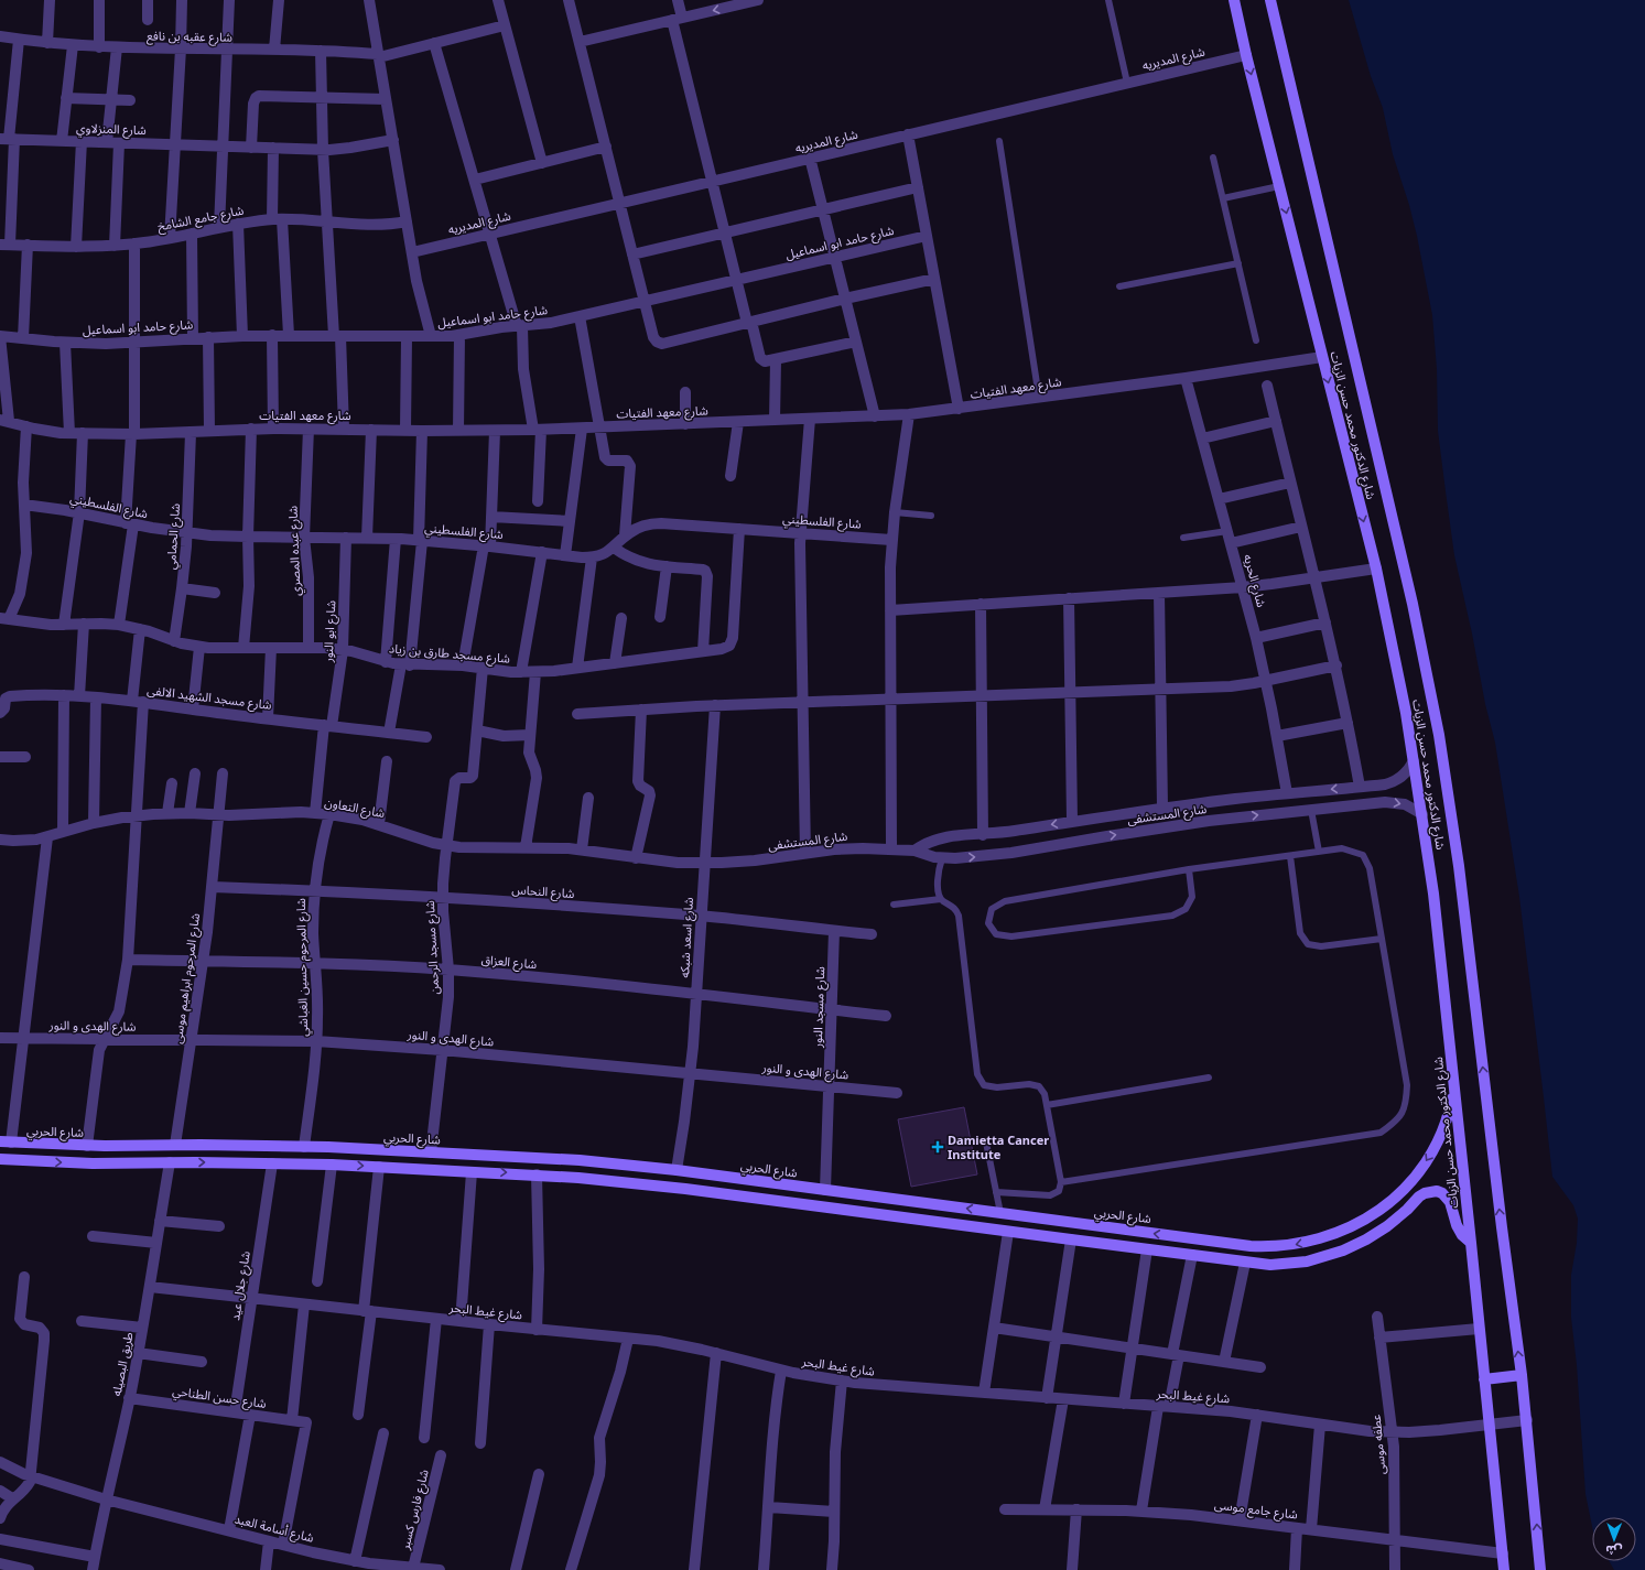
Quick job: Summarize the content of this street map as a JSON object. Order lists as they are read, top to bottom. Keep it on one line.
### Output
{"streets":{"street":["شارع عقبه بن نافع","شارع المديريه","شارع المنزلاوي","شارع جامع الشامخ","شارع حامد ابو اسماعيل","شارع معهد الفتيات","شارع الدكتور محمد حسن الزيات","شارع الفلسطيني","شارع الحمامي","شارع عبده المصري","شارع الحريه","شارع ابو النور","شارع مسجد طارق بن زياد","شارع مسجد الشهيد الالفى","شارع التعاون","شارع المستشفى","شارع النحاس","شارع اسعد شبكه","شارع مسجد الرحمن","شارع العزاق","شارع المرحوم حسين الغباشي","شارع المرحوم ابراهيم موسى","شارع مسجد النور","شارع الهدى و النور","شارع الحربي","شارع جلال عيد","شارع غيط البحر","طريق البصيله","شارع حسن الطناحي","عطفه موسى","شارع فارس كسبر","شارع جامع موسى","شارع أسامة العبد"]},"crossings":[["شارع المديريه","شارع الدكتور محمد حسن الزيات"],["شارع معهد الفتيات","شارع الدكتور محمد حسن الزيات"],["شارع معهد الفتيات","شارع الحمامي"],["شارع معهد الفتيات","شارع عبده المصري"],["شارع معهد الفتيات","شارع الحريه"],["شارع الدكتور محمد حسن الزيات","شارع المستشفى"],["شارع الدكتور محمد حسن الزيات","شارع الحربي"],["شارع الدكتور محمد حسن الزيات","شارع غيط البحر"],["شارع الدكتور محمد حسن الزيات","شارع جامع موسى"],["شارع الفلسطيني","شارع الحمامي"],["شارع الفلسطيني","شارع عبده المصري"],["شارع الفلسطيني","شارع ابو النور"],["شارع الفلسطيني","شارع مسجد طارق بن زياد"],["شارع الحمامي","شارع مسجد طارق بن زياد"],["شارع عبده المصري","شارع مسجد طارق بن زياد"],["شارع الحريه","شارع المستشفى"],["شارع ابو النور","شارع مسجد طارق بن زياد"],["شارع ابو النور","شارع مسجد الشهيد الالفى"],["شارع ابو النور","شارع التعاون"],["شارع التعاون","شارع المستشفى"],["شارع التعاون","شارع اسعد شبكه"],["شارع التعاون","شارع مسجد الرحمن"],["شارع التعاون","شارع المرحوم حسين الغباشي"],["شارع التعاون","شارع المرحوم ابراهيم موسى"],["شارع المستشفى","شارع اسعد شبكه"],["شارع النحاس","شارع اسعد شبكه"],["شارع النحاس","شارع مسجد الرحمن"],["شارع النحاس","شارع المرحوم حسين الغباشي"],["شارع النحاس","شارع المرحوم ابراهيم موسى"],["شارع النحاس","شارع مسجد النور"],["شارع اسعد شبكه","شارع العزاق"],["شارع اسعد شبكه","شارع الهدى و النور"],["شارع اسعد شبكه","شارع الحربي"],["شارع مسجد الرحمن","شارع العزاق"],["شارع مسجد الرحمن","شارع الهدى و النور"],["شارع مسجد الرحمن","شارع الحربي"],["شارع العزاق","شارع المرحوم حسين الغباشي"],["شارع العزاق","شارع المرحوم ابراهيم موسى"],["شارع العزاق","شارع مسجد النور"],["شارع المرحوم حسين الغباشي","شارع الهدى و النور"],["شارع المرحوم حسين الغباشي","شارع الحربي"],["شارع المرحوم ابراهيم موسى","شارع الهدى و النور"],["شارع المرحوم ابراهيم موسى","شارع الحربي"],["شارع مسجد النور","شارع الهدى و النور"],["شارع مسجد النور","شارع الحربي"],["شارع جلال عيد","شارع غيط البحر"],["شارع جلال عيد","شارع حسن الطناحي"],["شارع غيط البحر","طريق البصيله"],["شارع غيط البحر","عطفه موسى"],["طريق البصيله","شارع حسن الطناحي"],["طريق البصيله","شارع أسامة العبد"],["شارع حسن الطناحي","شارع أسامة العبد"],["عطفه موسى","شارع جامع موسى"],["شارع فارس كسبر","شارع أسامة العبد"]],"places":{"health":["Damietta Cancer Institute"]},"north":"bottom"}
